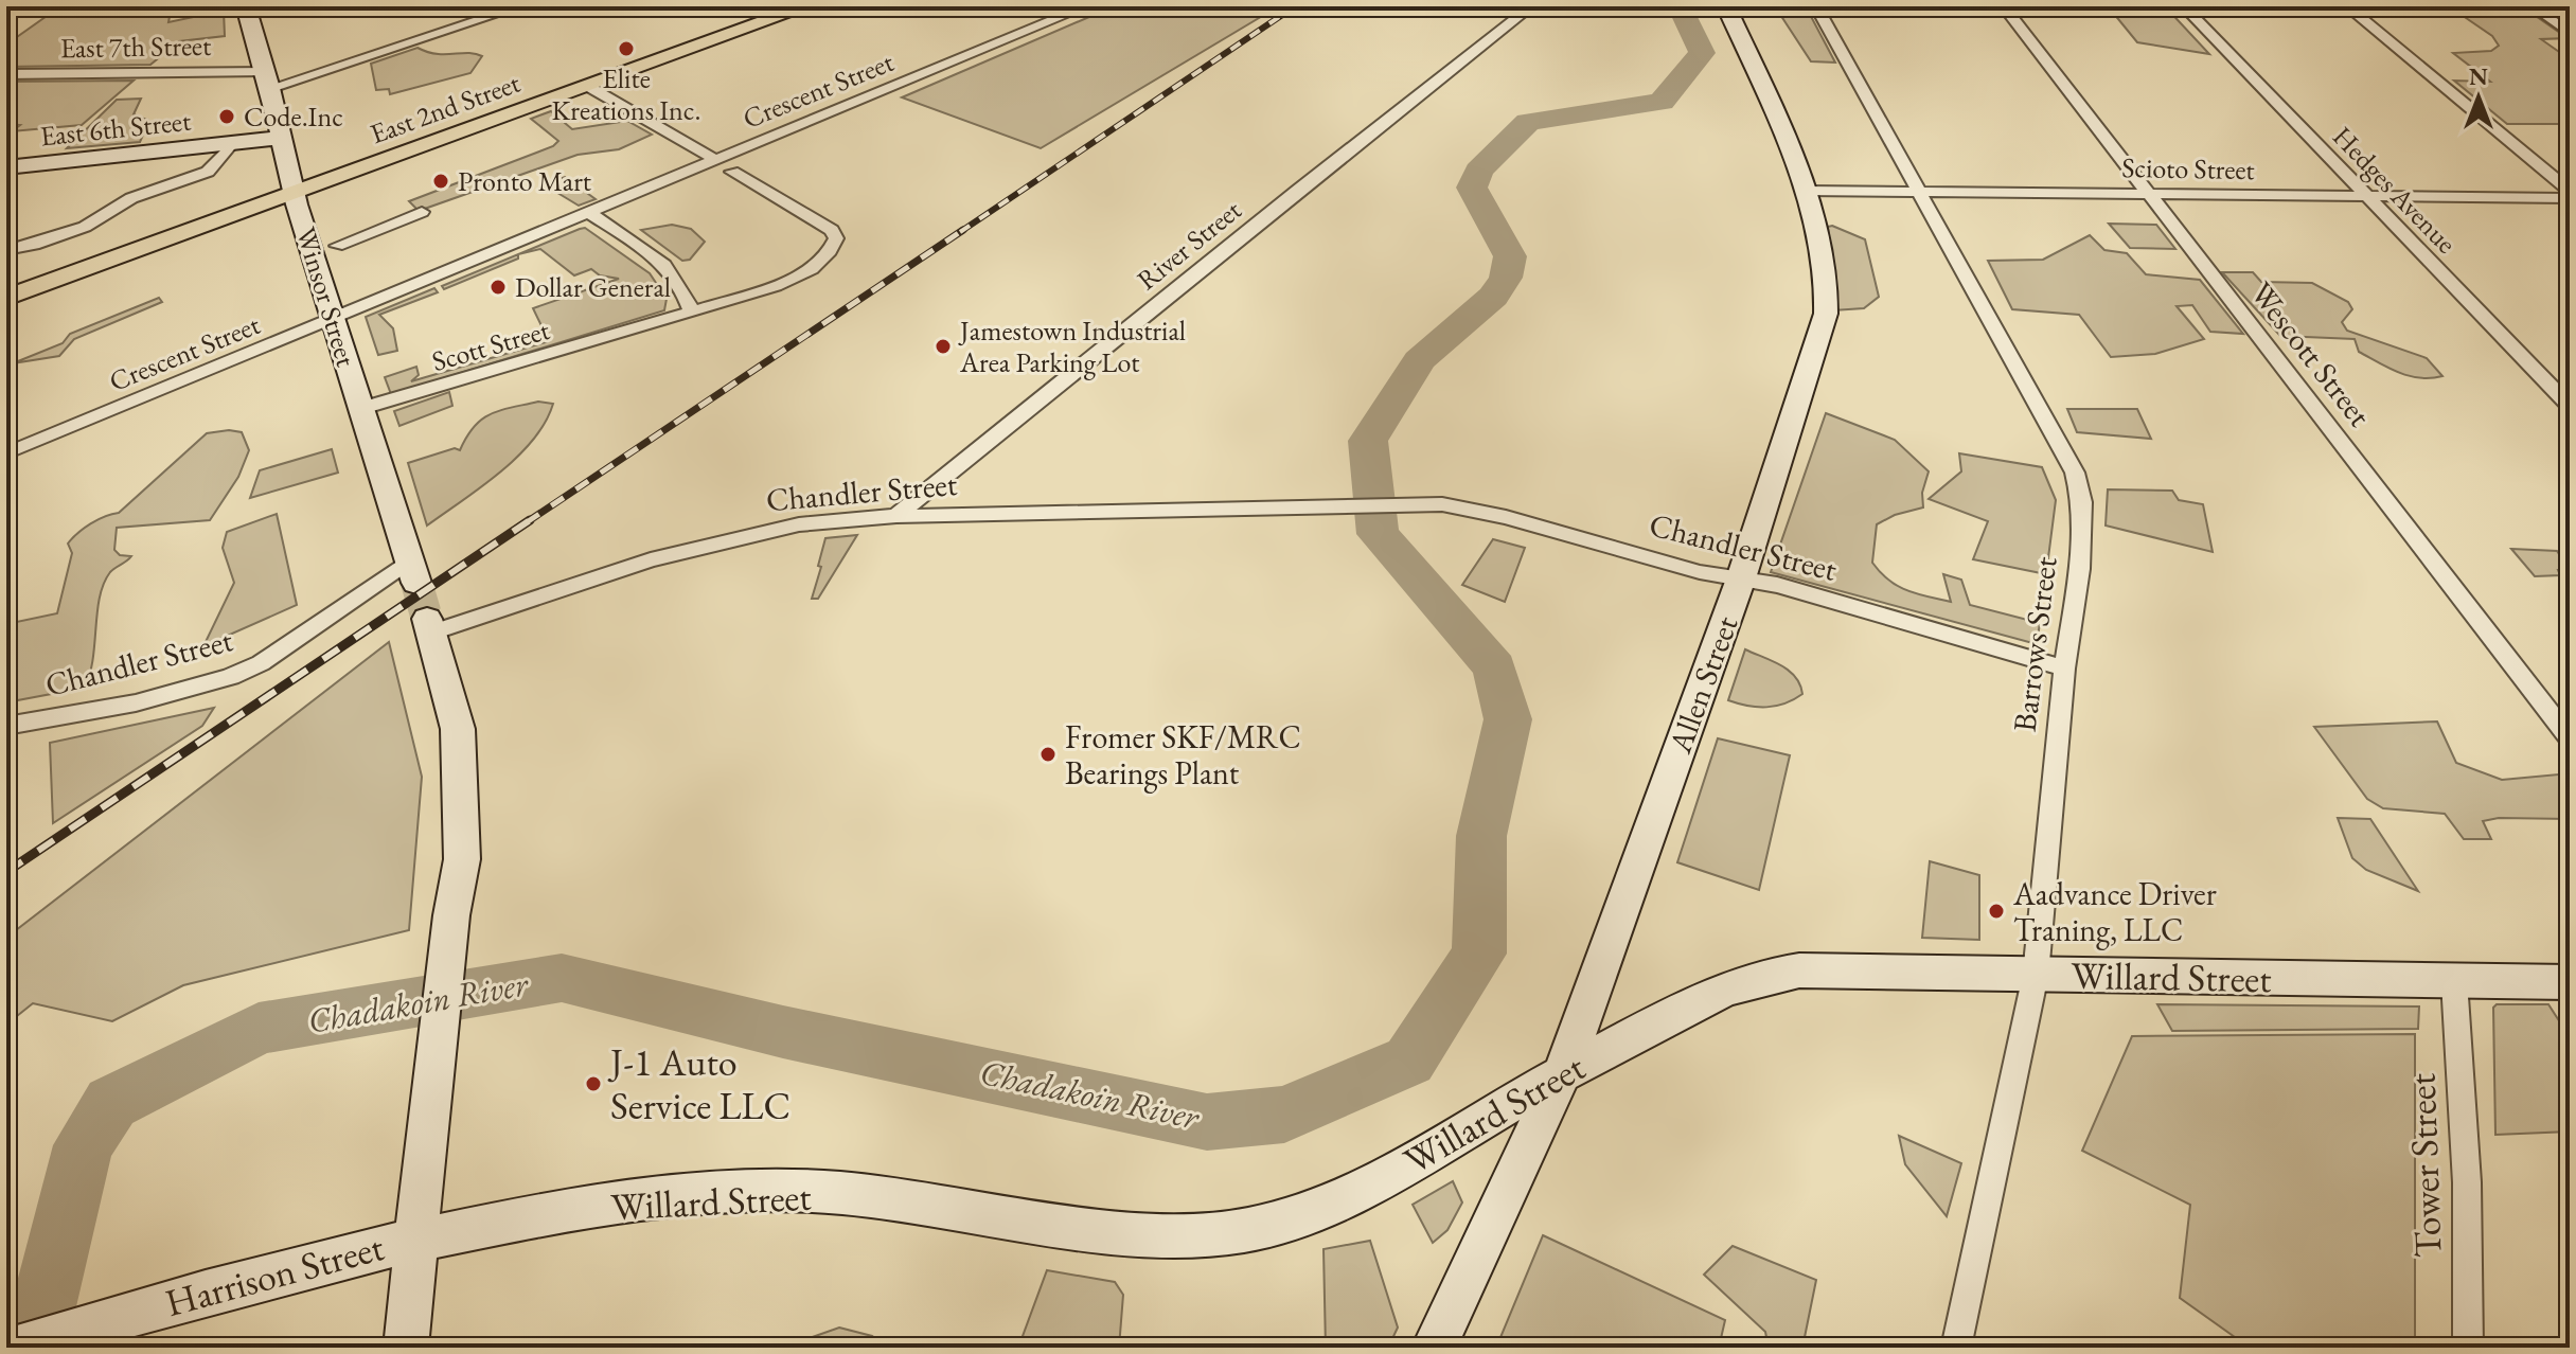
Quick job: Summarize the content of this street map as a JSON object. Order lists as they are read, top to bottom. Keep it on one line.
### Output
{"streets":{"main road":["East 2nd Street"],"street":["East 7th Street","Crescent Street","East 6th Street","Scioto Street","Hedges Avenue","River Street","Winsor Street","Scott Street","Wescott Street","Chandler Street","Barrows Street","Allen Street","Willard Street","Tower Street","Harrison Street"]},"crossings":[["East 7th Street","Winsor Street"],["Crescent Street","Winsor Street"],["East 2nd Street","Winsor Street"],["East 6th Street","Winsor Street"],["Scioto Street","Hedges Avenue"],["Scioto Street","Wescott Street"],["Scioto Street","Barrows Street"],["Scioto Street","Allen Street"],["River Street","Chandler Street"],["Winsor Street","Scott Street"],["Winsor Street","Chandler Street"],["Chandler Street","Barrows Street"],["Chandler Street","Allen Street"],["Barrows Street","Willard Street"],["Allen Street","Willard Street"],["Willard Street","Tower Street"],["Willard Street","Harrison Street"]],"water":["Chadakoin River"],"places":["Elite Kreations Inc.","Code.Inc","Pronto Mart","Dollar General","Jamestown Industrial Area Parking Lot","Fromer SKF/MRC Bearings Plant","Aadvance Driver Traning, LLC","J-1 Auto Service LLC"],"north":"top"}
